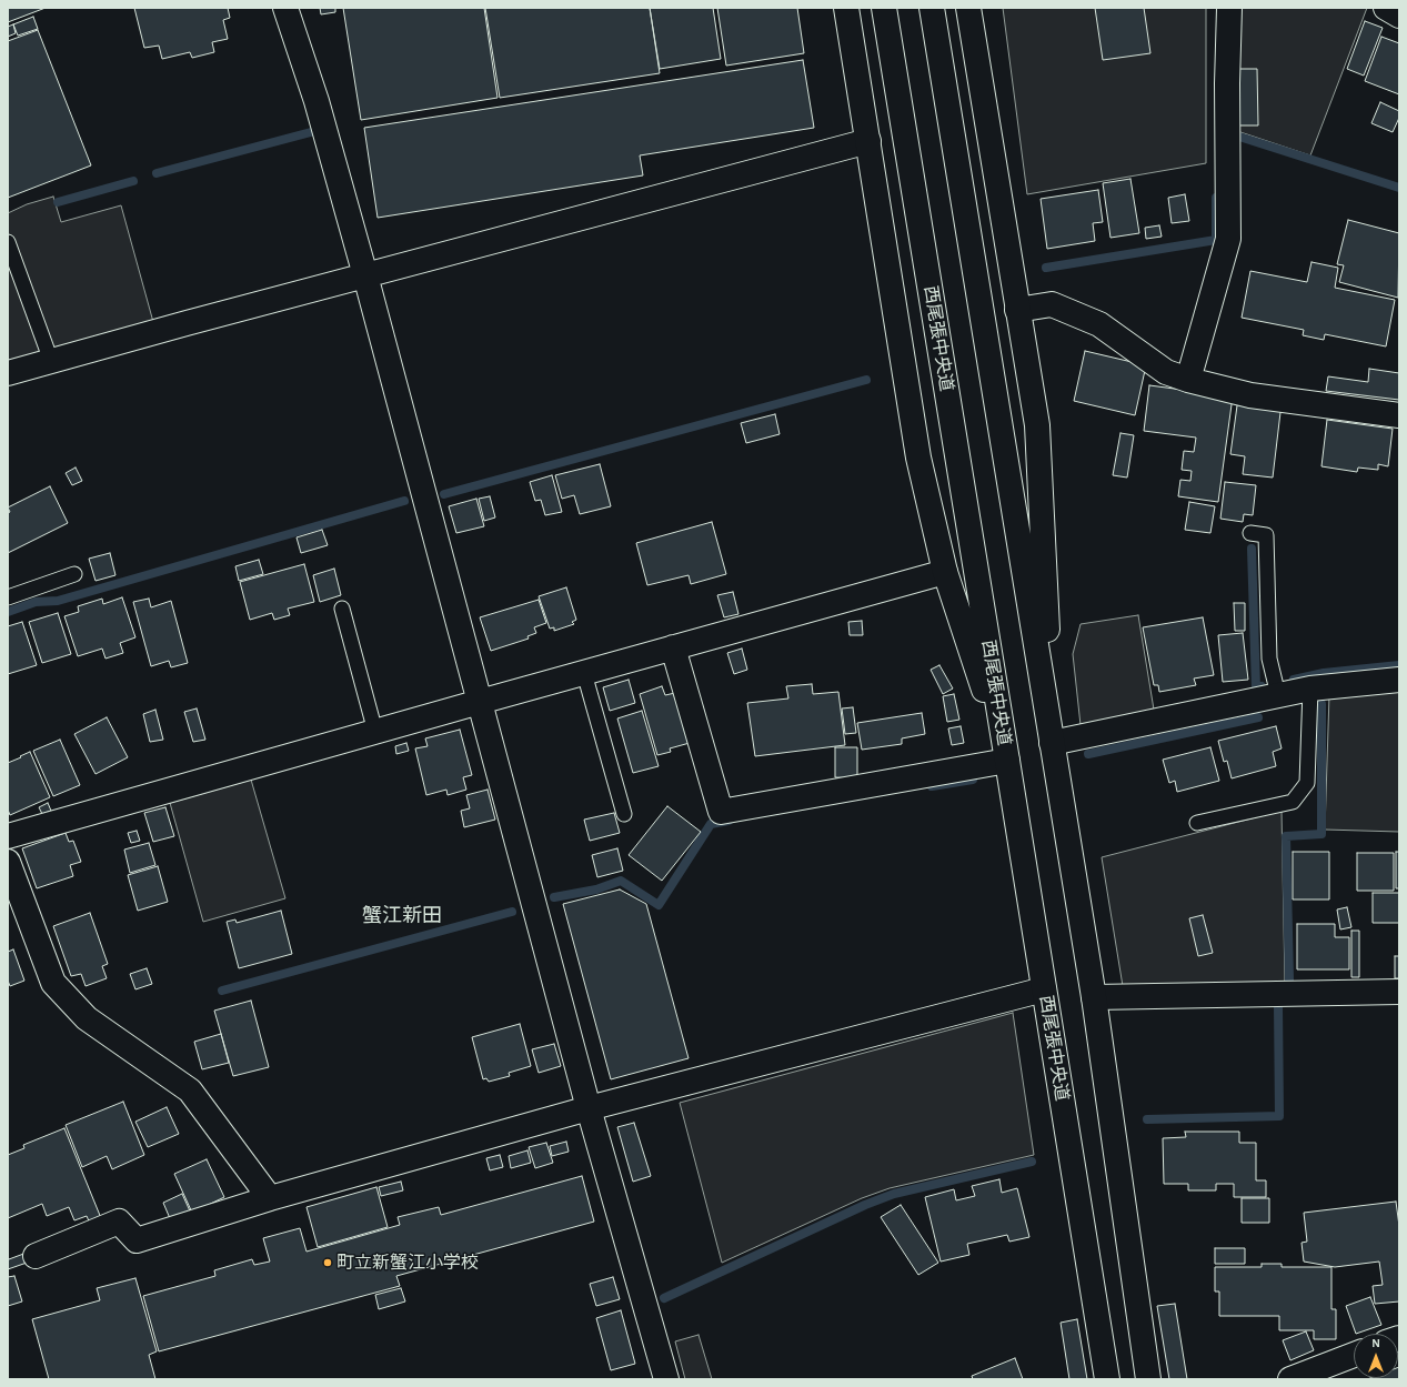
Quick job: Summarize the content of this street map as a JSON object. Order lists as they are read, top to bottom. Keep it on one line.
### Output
{"streets":{"street":["西尾張中央道"]},"districts":["蟹江新田"],"places":["町立新蟹江小学校"],"north":"top"}
